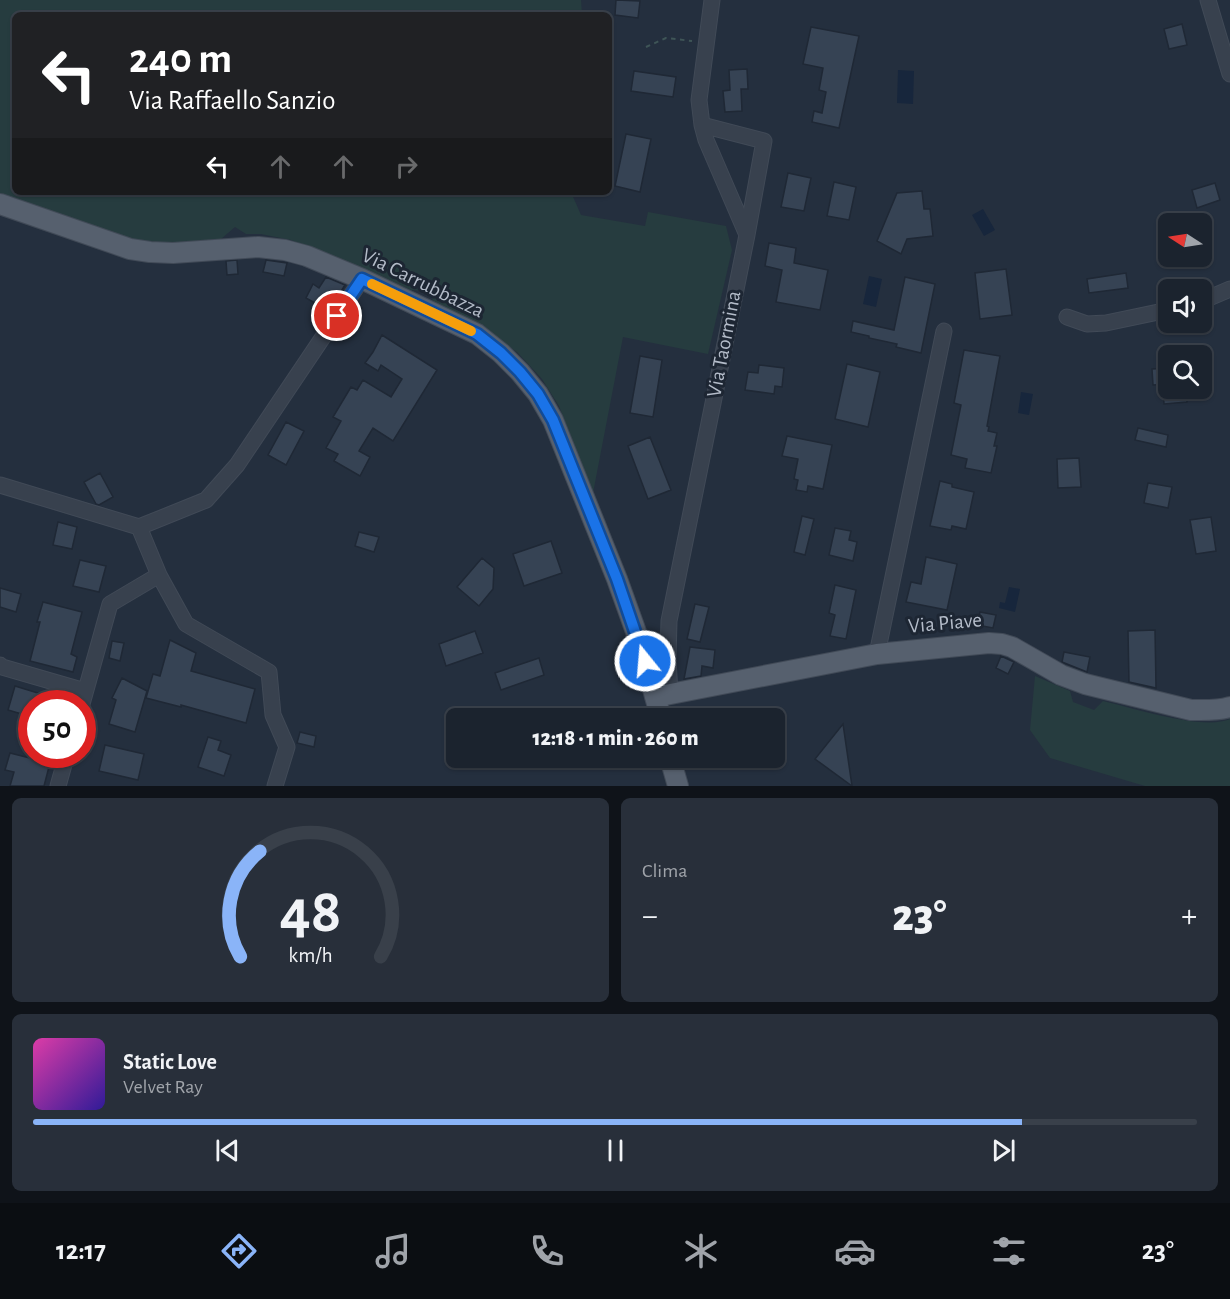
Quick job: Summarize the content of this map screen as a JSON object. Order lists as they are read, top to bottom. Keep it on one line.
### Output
{"streets":{"main road":["Via Carrubbazza","Via Piave"],"street":["Via Taormina"]},"crossings":[["Via Carrubbazza","Via Taormina"],["Via Carrubbazza","Via Piave"],["Via Taormina","Via Piave"]],"north":"left","page":{"turn":["240 m","Via Raffaello Sanzio"],"limit":"50","trip":"12:18 · 1 min · 260 m","tile":"Clima","heat":["−","23°","+"],"song":["Static Love","Velvet Ray"],"tabs":["12:17","23°"],"gauge":["48","km/h"]}}
